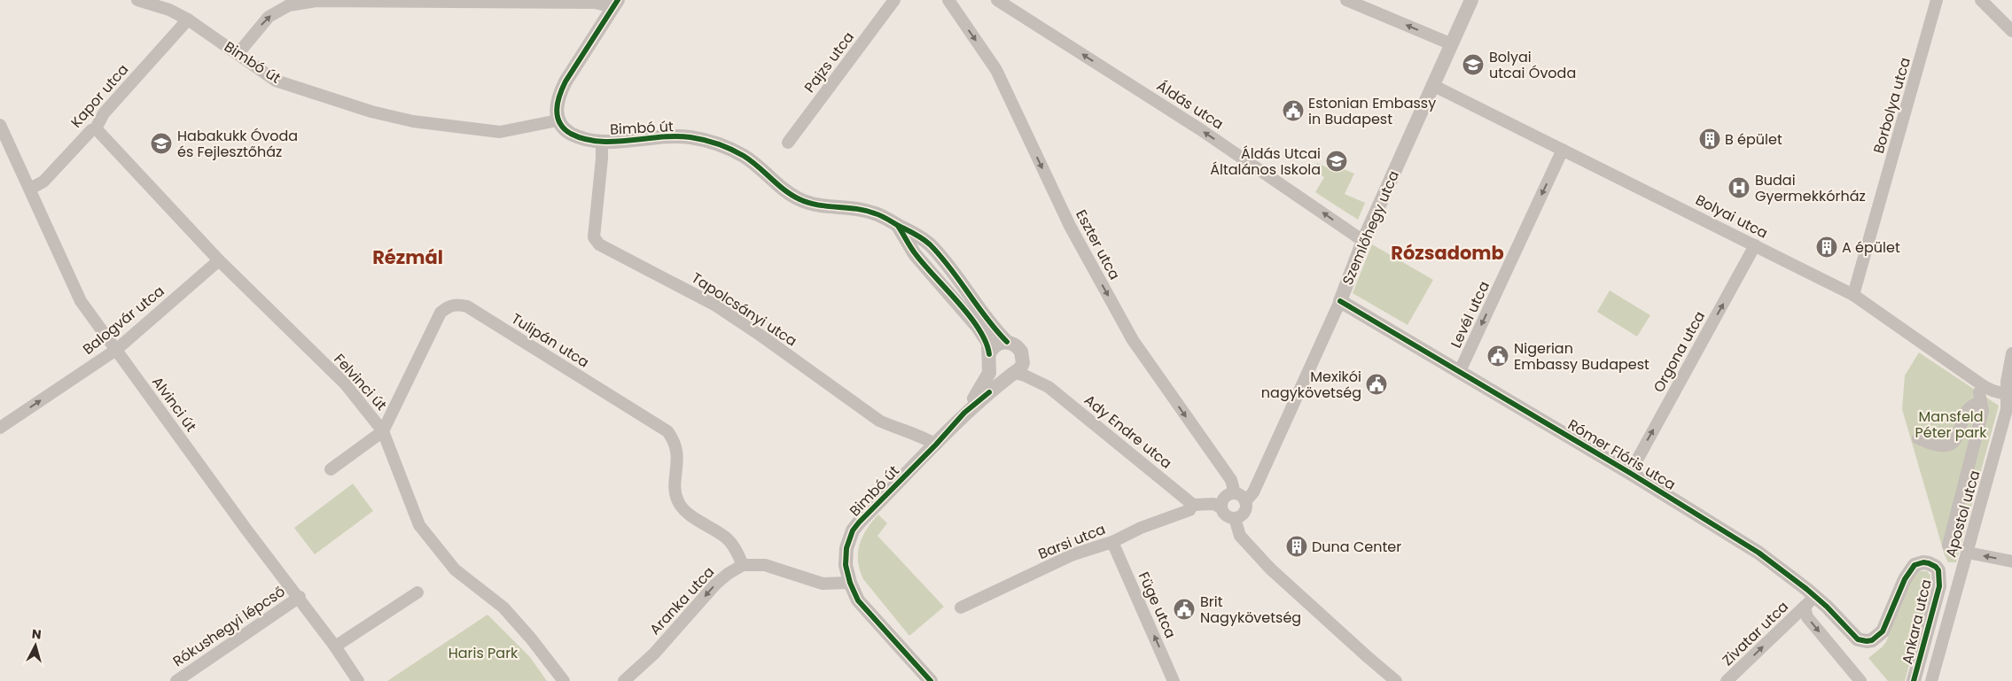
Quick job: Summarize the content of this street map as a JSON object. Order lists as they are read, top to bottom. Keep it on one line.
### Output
{"streets":{"street":["Bimbó út","Pajzs utca","Kapor utca","Áldás utca","Borbolya utca","Bolyai utca","Szemlőhegy utca","Eszter utca","Tapolcsányi utca","Levél utca","Balogvár utca","Tulipán utca","Orgona utca","Felvinci út","Alvinci út","Ady Endre utca","Rómer Flóris utca","Apostol utca","Barsi utca","Aranka utca","Füge utca","Ankara utca","Rókushegyi lépcső","Zivatar utca"]},"crossings":[["Bimbó út","Kapor utca"],["Bimbó út","Tapolcsányi utca"],["Bimbó út","Ady Endre utca"],["Kapor utca","Felvinci út"],["Kapor utca","Alvinci út"],["Áldás utca","Szemlőhegy utca"],["Borbolya utca","Bolyai utca"],["Bolyai utca","Szemlőhegy utca"],["Bolyai utca","Levél utca"],["Bolyai utca","Orgona utca"],["Bolyai utca","Apostol utca"],["Szemlőhegy utca","Eszter utca"],["Szemlőhegy utca","Rómer Flóris utca"],["Levél utca","Rómer Flóris utca"],["Balogvár utca","Felvinci út"],["Balogvár utca","Alvinci út"],["Tulipán utca","Felvinci út"],["Tulipán utca","Aranka utca"],["Orgona utca","Rómer Flóris utca"],["Alvinci út","Rókushegyi lépcső"],["Ady Endre utca","Barsi utca"],["Rómer Flóris utca","Ankara utca"],["Barsi utca","Füge utca"]],"one_way":["Áldás utca","Eszter utca","Levél utca","Balogvár utca","Orgona utca","Aranka utca","Füge utca","Zivatar utca"],"districts":["Rózsadomb","Rézmál"],"parks":["Mansfeld Péter park","Haris Park"],"places":{"school or university":["Bolyai utcai Óvoda","Habakukk Óvoda és Fejlesztőház","Áldás Utcai Általános Iskola"],"public building":["Estonian Embassy in Budapest","Nigerian Embassy Budapest","Mexikói nagykövetség","Brit Nagykövetség"],"building":["B épület","A épület","Duna Center"],"hospital":["Budai Gyermekkórház"]},"north":"top"}
